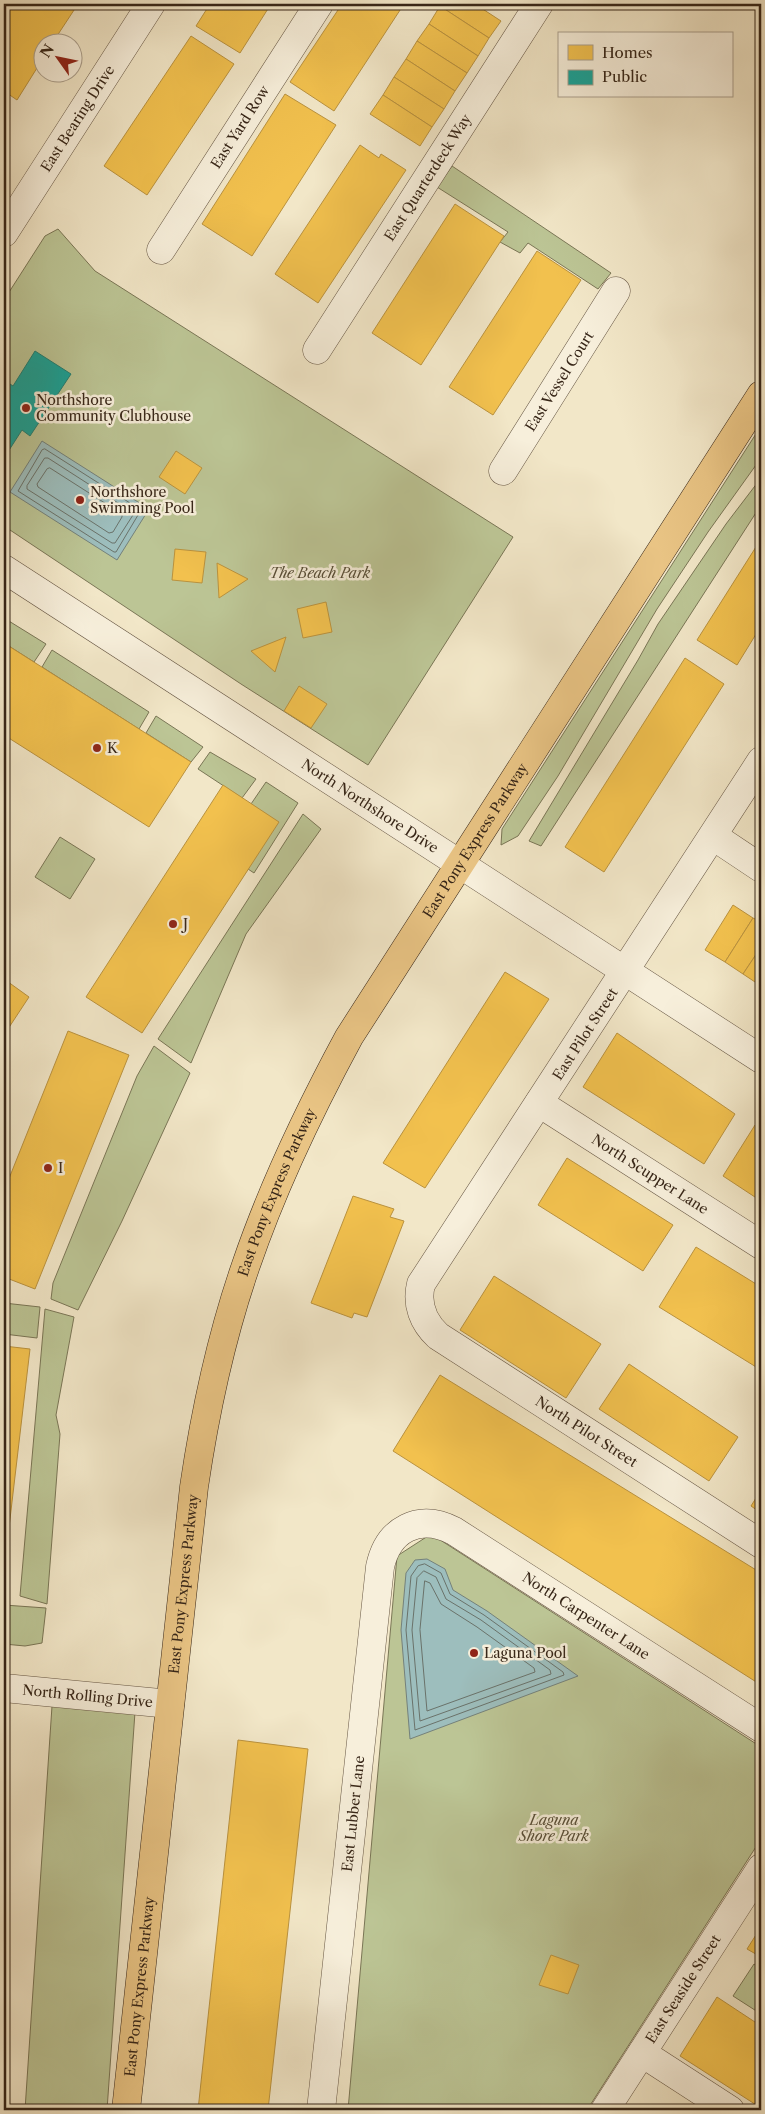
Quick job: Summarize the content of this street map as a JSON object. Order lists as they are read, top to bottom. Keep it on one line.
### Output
{"streets":{"main road":["East Pony Express Parkway"],"street":["East Bearing Drive","East Yard Row","East Quarterdeck Way","East Vessel Court","North Northshore Drive","East Pilot Street","North Scupper Lane","North Pilot Street","North Carpenter Lane","North Rolling Drive","East Lubber Lane","East Seaside Street"]},"crossings":[["North Northshore Drive","East Pony Express Parkway"],["North Northshore Drive","East Pilot Street"],["East Pony Express Parkway","North Rolling Drive"],["East Pilot Street","North Scupper Lane"],["East Pilot Street","North Pilot Street"],["North Carpenter Lane","East Lubber Lane"]],"parks":["The Beach Park","Laguna Shore Park"],"places":["Northshore Community Clubhouse","Northshore Swimming Pool","K","J","I","Laguna Pool"],"legend":["Homes","Public"],"north":"top left"}
